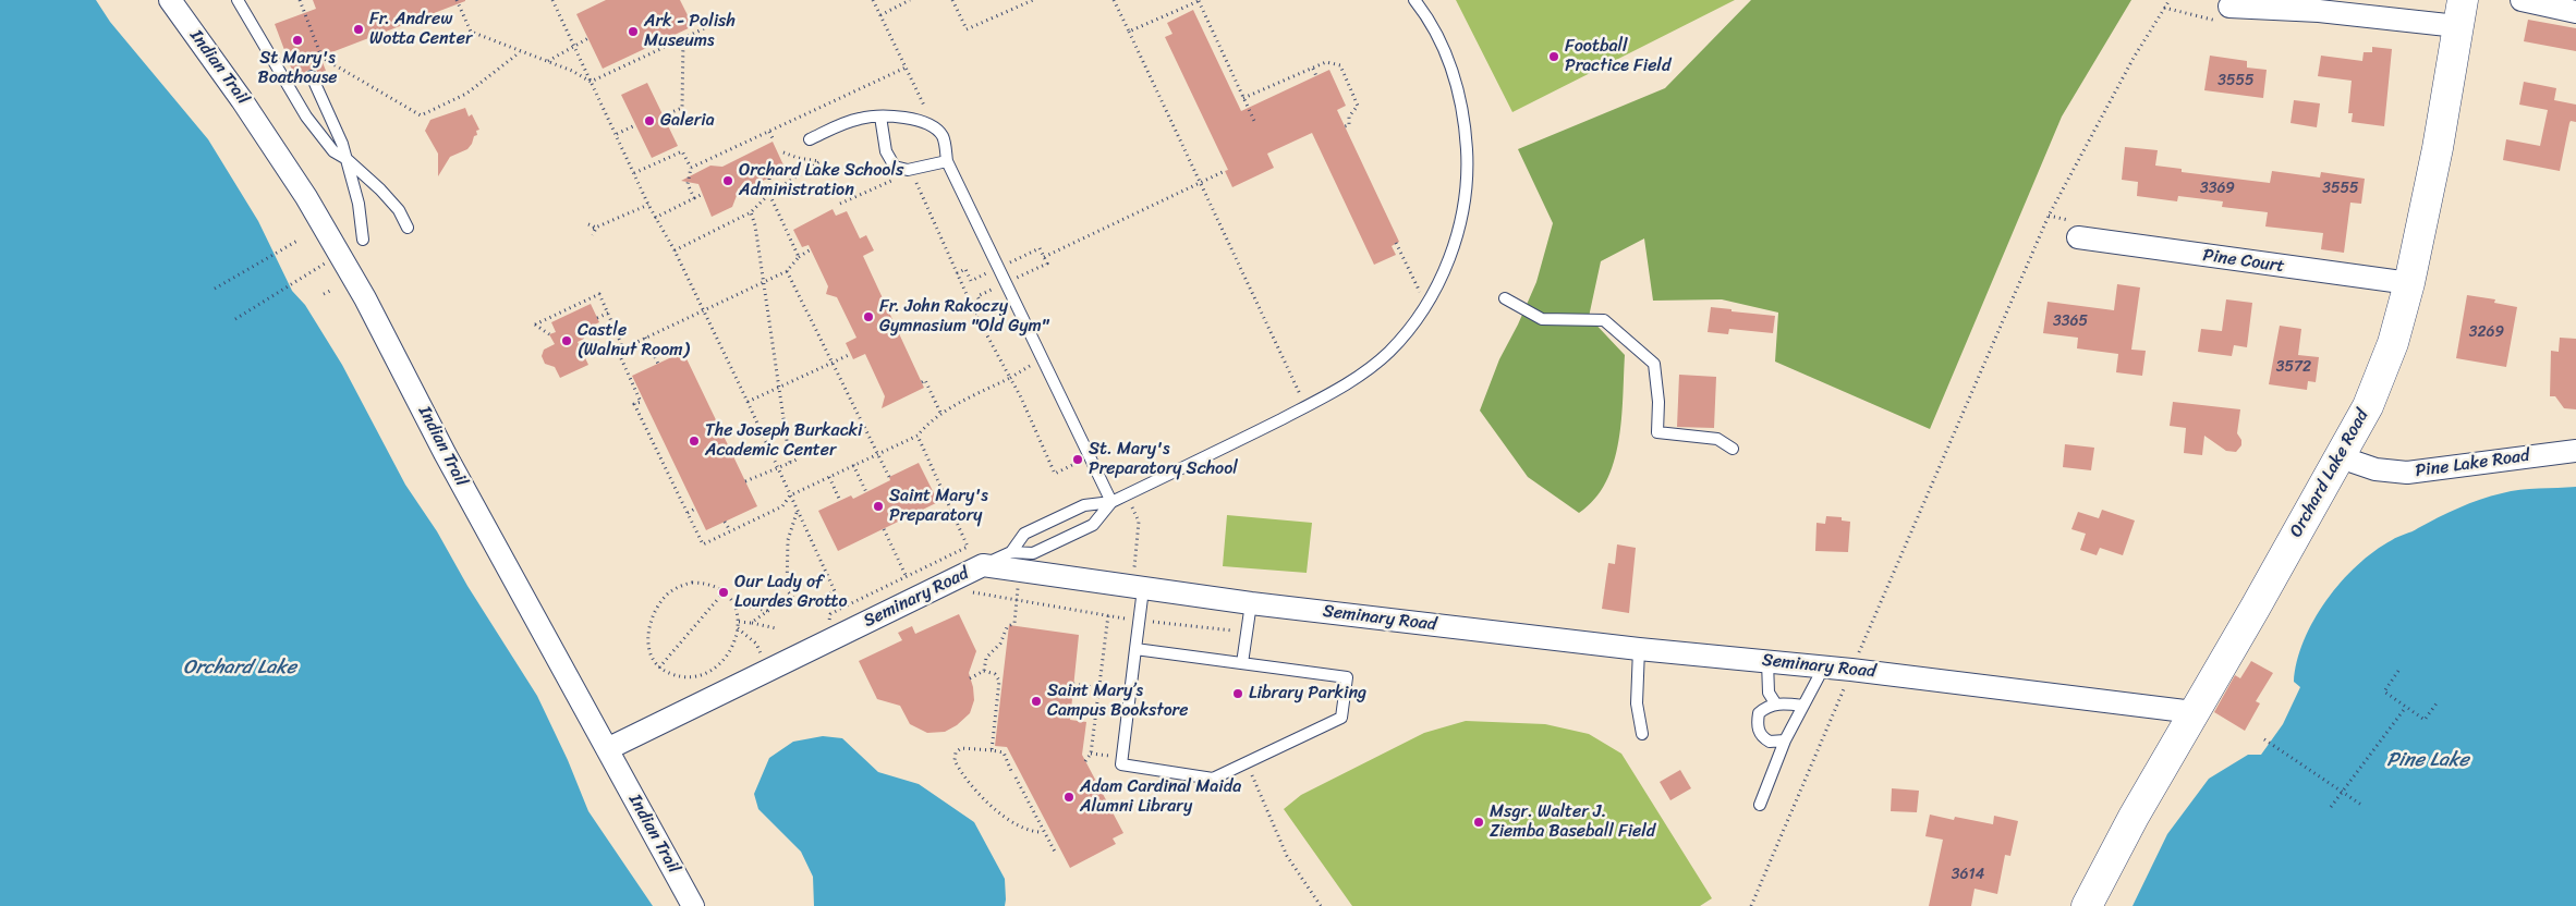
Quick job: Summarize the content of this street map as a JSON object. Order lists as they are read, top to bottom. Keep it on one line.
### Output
{"streets":{"main road":["Orchard Lake Road"],"street":["Indian Trail","Pine Court","Pine Lake Road","Seminary Road"]},"crossings":[["Indian Trail","Seminary Road"],["Pine Court","Orchard Lake Road"],["Pine Lake Road","Orchard Lake Road"],["Orchard Lake Road","Seminary Road"]],"water":["Orchard Lake","Pine Lake"],"places":["Fr. Andrew Wotta Center","Ark - Polish Museums","St Mary's Boathouse","Football Practice Field","Galeria","Orchard Lake Schools Administration","Fr. John Rakoczy Gymnasium \"Old Gym\"","Castle (Walnut Room)","The Joseph Burkacki Academic Center","St. Mary's Preparatory School","Saint Mary's Preparatory","Our Lady of Lourdes Grotto","Library Parking","Saint Mary’s Campus Bookstore","Adam Cardinal Maida Alumni Library","Msgr. Walter J. Ziemba Baseball Field"],"house_numbers":["3555","3369","3555","3365","3269","3572","3614"]}
